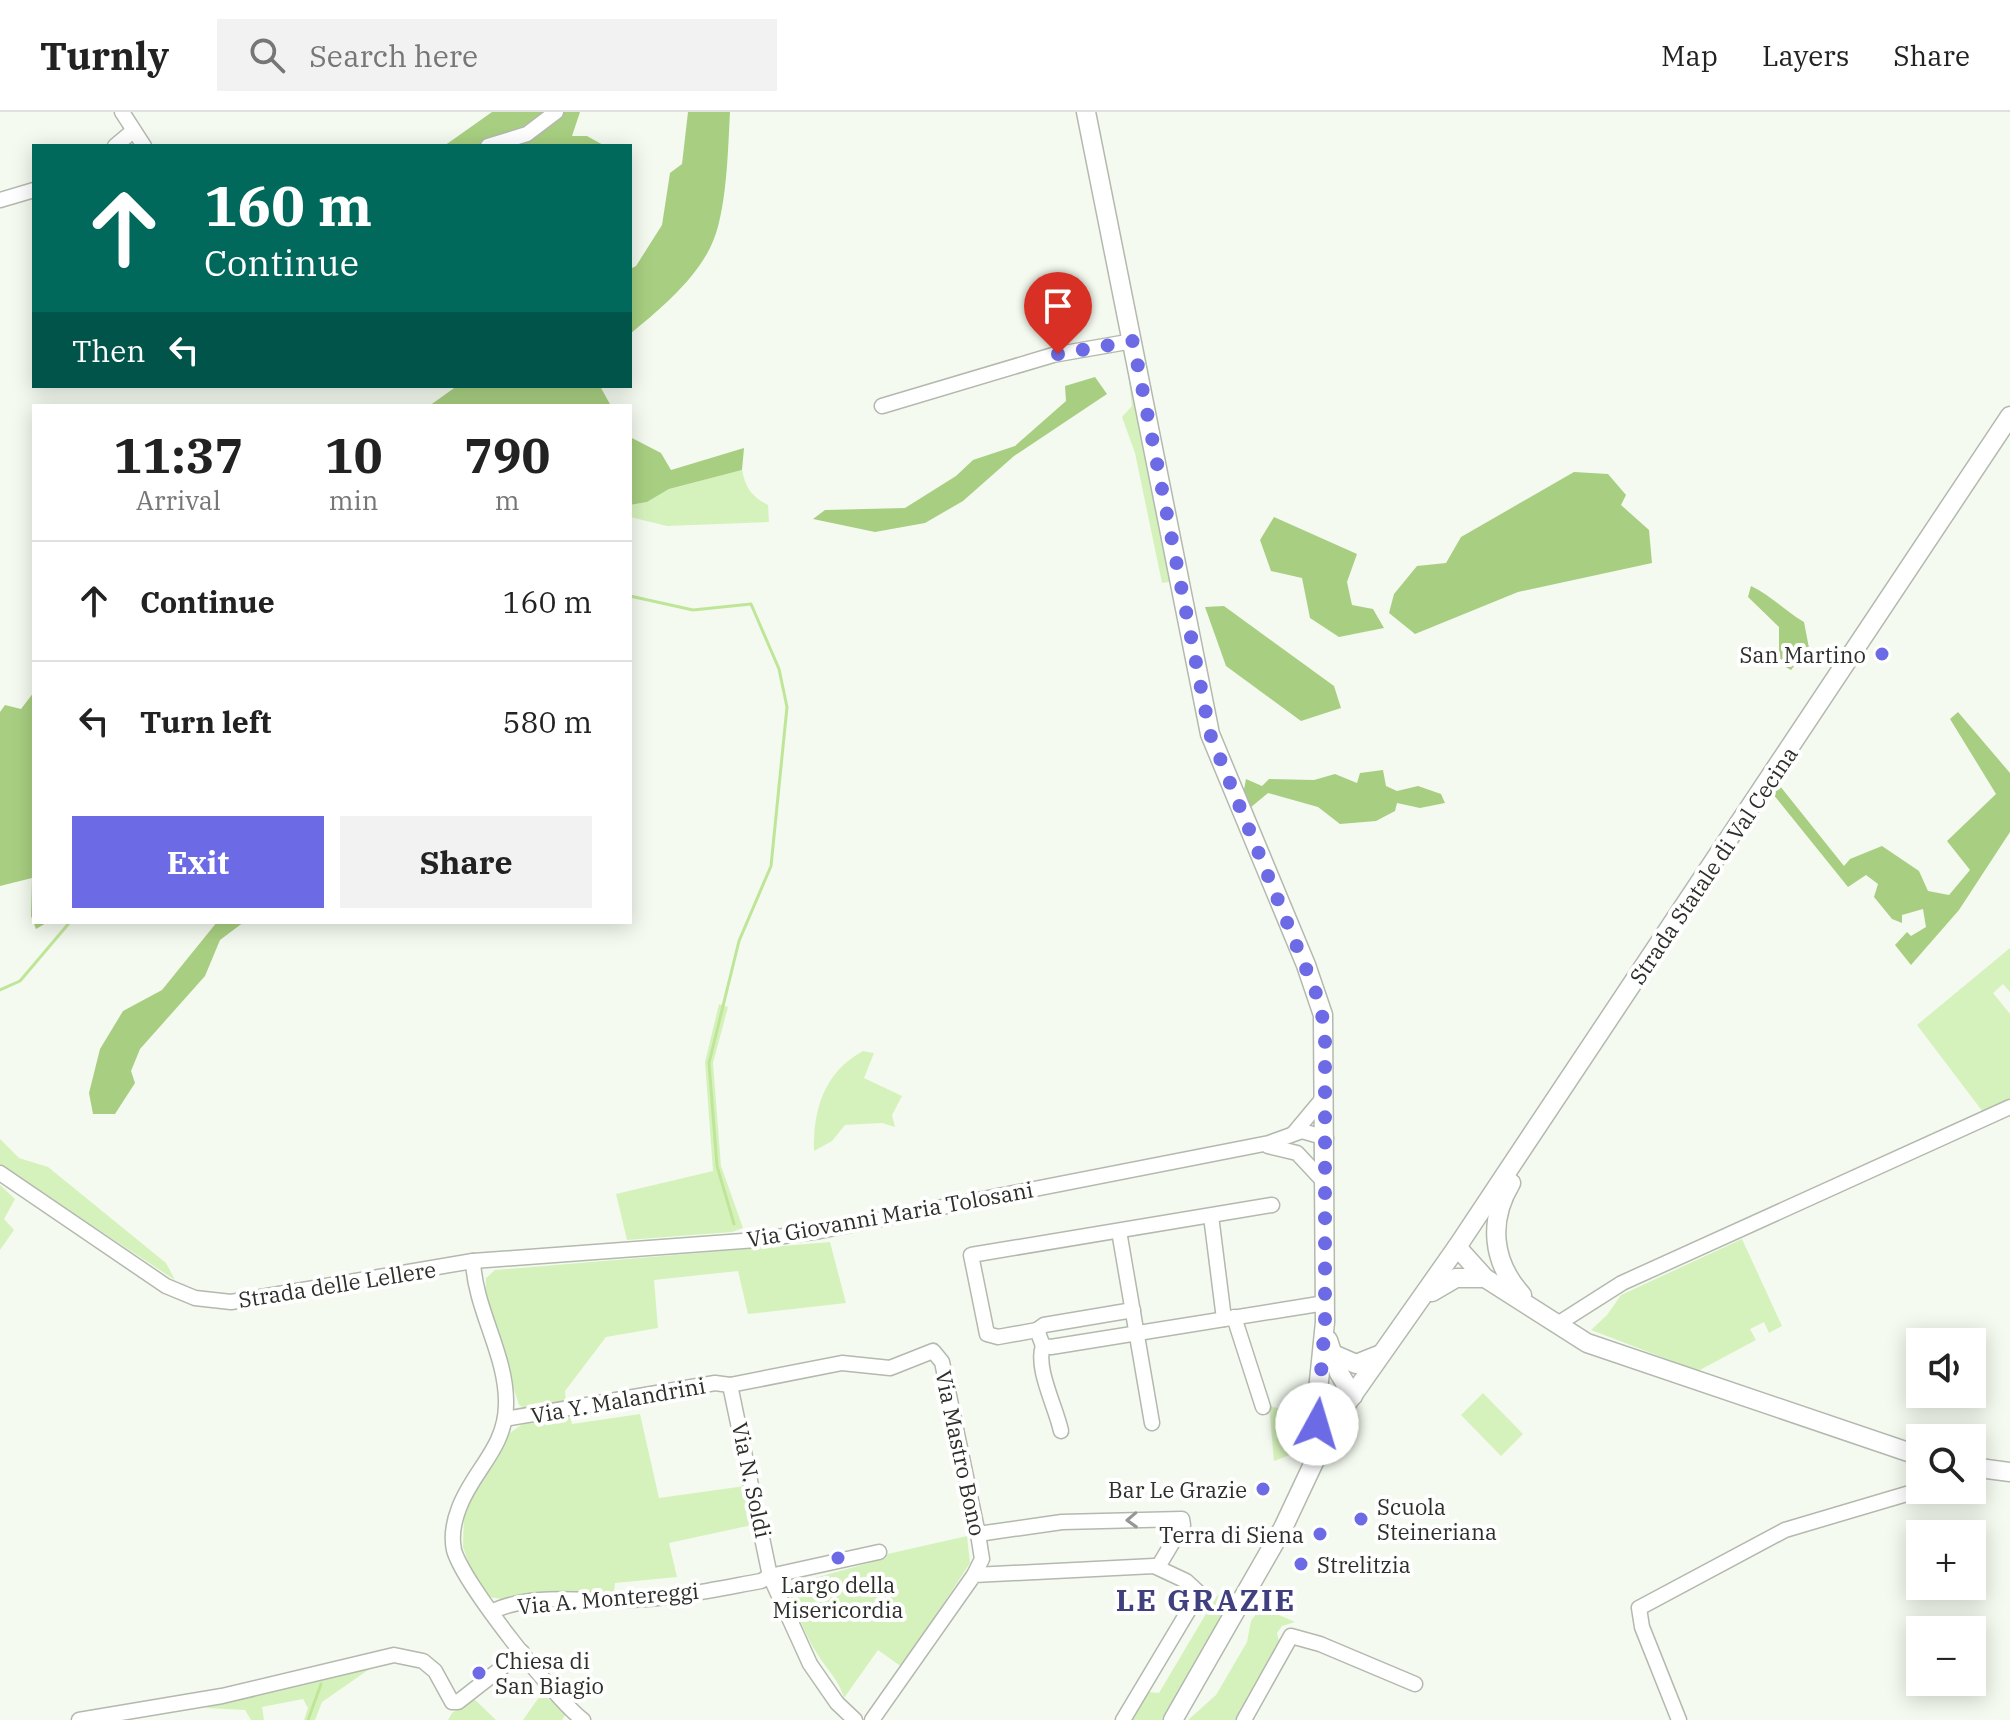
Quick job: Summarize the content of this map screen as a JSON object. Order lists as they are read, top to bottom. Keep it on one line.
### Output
{"streets":{"main road":["Strada Statale di Val Cecina"],"street":["Via Giovanni Maria Tolosani","Strada delle Lellere","Via Y. Malandrini","Via Mastro Bono","Via N. Soldi","Via A. Montereggi"]},"crossings":[["Via Giovanni Maria Tolosani","Strada delle Lellere"],["Via Y. Malandrini","Via Mastro Bono"],["Via Y. Malandrini","Via N. Soldi"],["Via Mastro Bono","Via N. Soldi"],["Via N. Soldi","Via A. Montereggi"]],"districts":["LE GRAZIE"],"places":["San Martino","Bar Le Grazie","Scuola Steineriana","Terra di Siena","Largo della Misericordia","Strelitzia","Chiesa di San Biagio"],"page":{"header":"Turnly","search":"Search here","nav":["Map","Layers","Share"],"turn":["160 m","Continue"],"then":"Then","eta":["11:37","Arrival","10","min","790","m"],"list":[{"name":"Continue","value":"160 m"},{"name":"Turn left","value":"580 m"}],"buttons":["Exit","Share"],"map_buttons":["+","−"]}}
